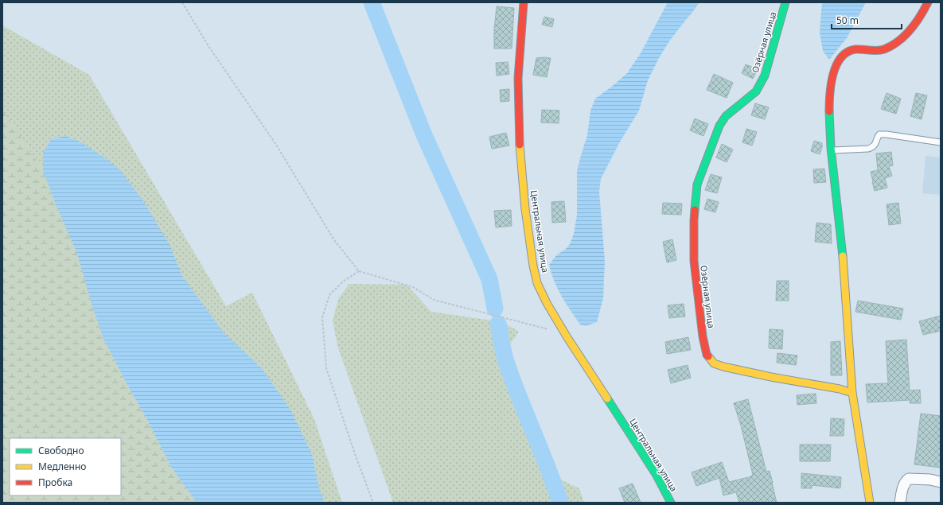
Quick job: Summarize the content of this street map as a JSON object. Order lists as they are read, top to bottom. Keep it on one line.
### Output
{"streets":{"street":["Озёрная улица","Центральная улица"]},"legend":["Свободно","Медленно","Пробка"],"scale_bar":"50 m"}
